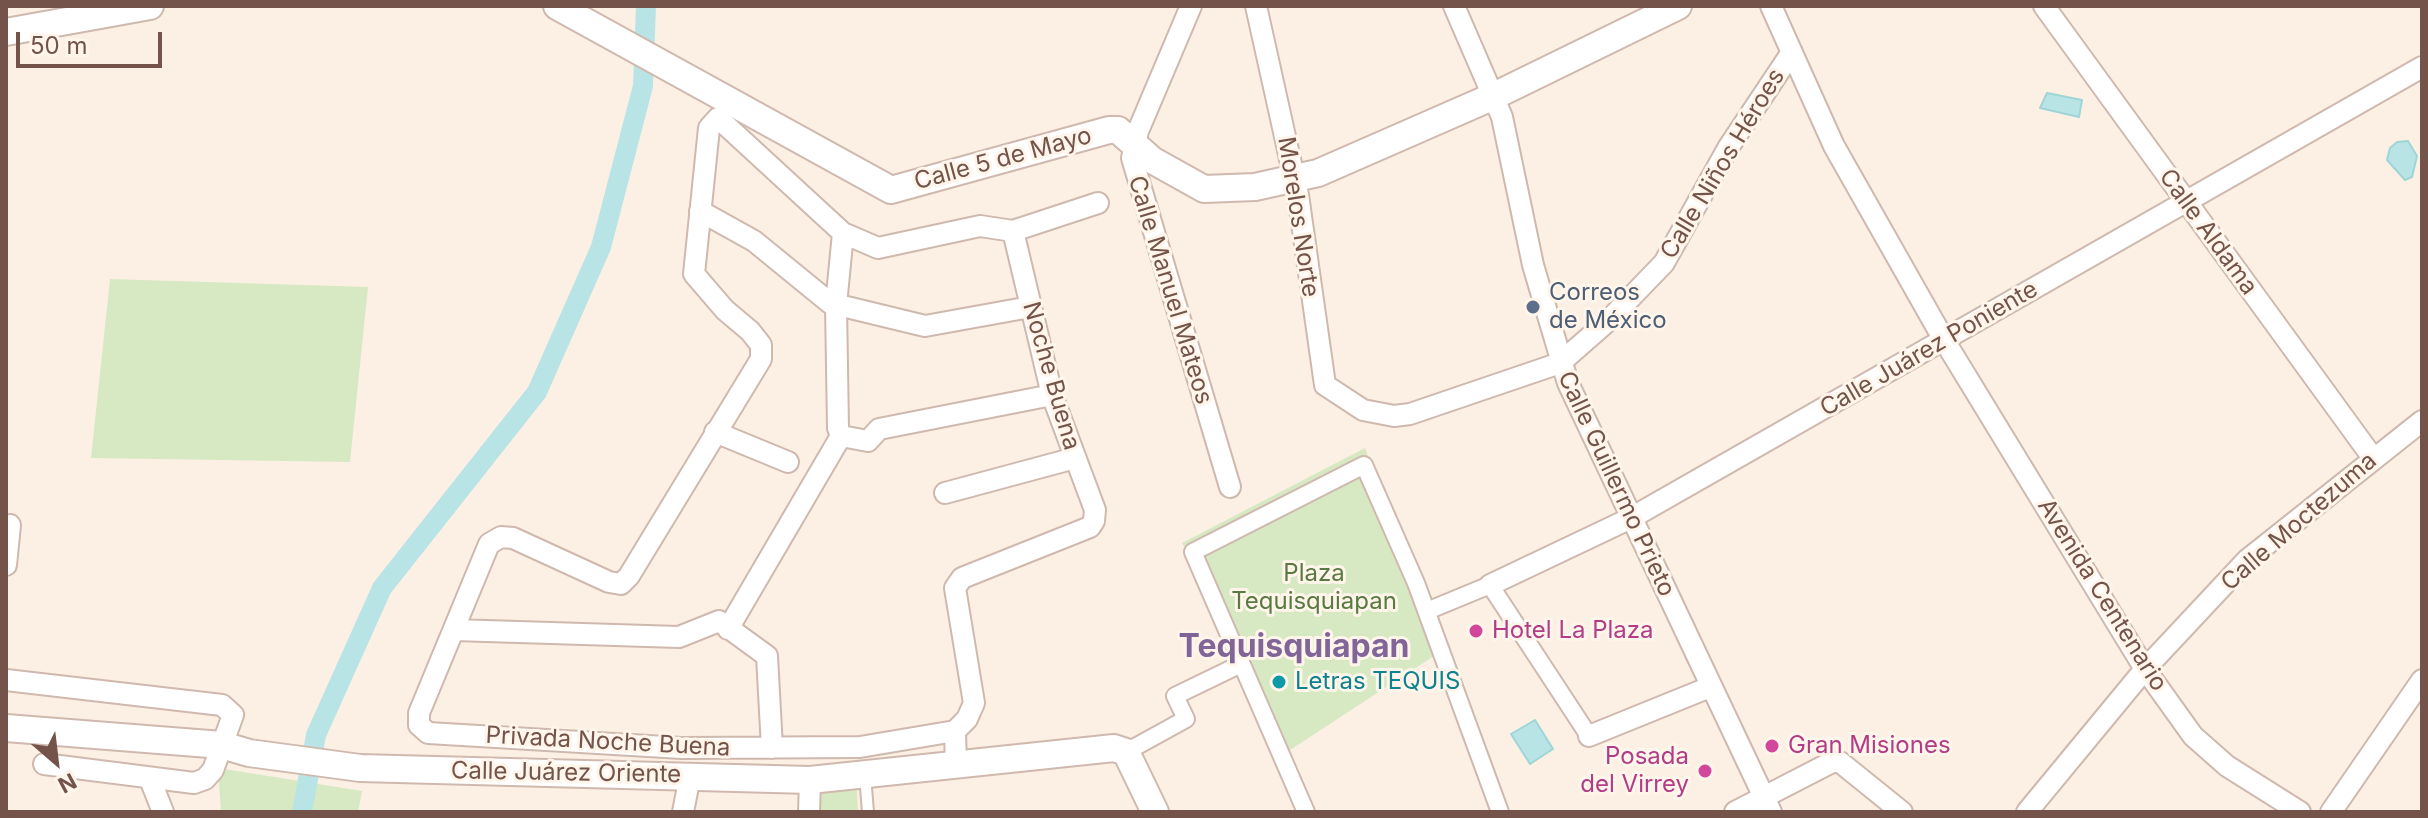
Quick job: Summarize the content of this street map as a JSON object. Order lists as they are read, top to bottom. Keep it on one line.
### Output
{"streets":{"street":["Calle 5 de Mayo","Calle Niños Héroes","Morelos Norte","Calle Aldama","Calle Manuel Mateos","Calle Juárez Poniente","Noche Buena","Calle Guillermo Prieto","Calle Moctezuma","Avenida Centenario","Privada Noche Buena","Calle Juárez Oriente"]},"crossings":[["Calle 5 de Mayo","Morelos Norte"],["Calle 5 de Mayo","Calle Manuel Mateos"],["Calle 5 de Mayo","Calle Guillermo Prieto"],["Calle Niños Héroes","Morelos Norte"],["Calle Niños Héroes","Calle Guillermo Prieto"],["Calle Niños Héroes","Avenida Centenario"],["Calle Aldama","Calle Juárez Poniente"],["Calle Aldama","Calle Moctezuma"],["Calle Juárez Poniente","Calle Guillermo Prieto"],["Calle Juárez Poniente","Avenida Centenario"],["Noche Buena","Privada Noche Buena"],["Noche Buena","Calle Juárez Oriente"],["Calle Moctezuma","Avenida Centenario"]],"districts":["Tequisquiapan"],"parks":["Plaza Tequisquiapan"],"places":["Correos de México","Hotel La Plaza","Letras TEQUIS","Gran Misiones","Posada del Virrey"],"scale_bar":"50 m","north":"bottom right"}
